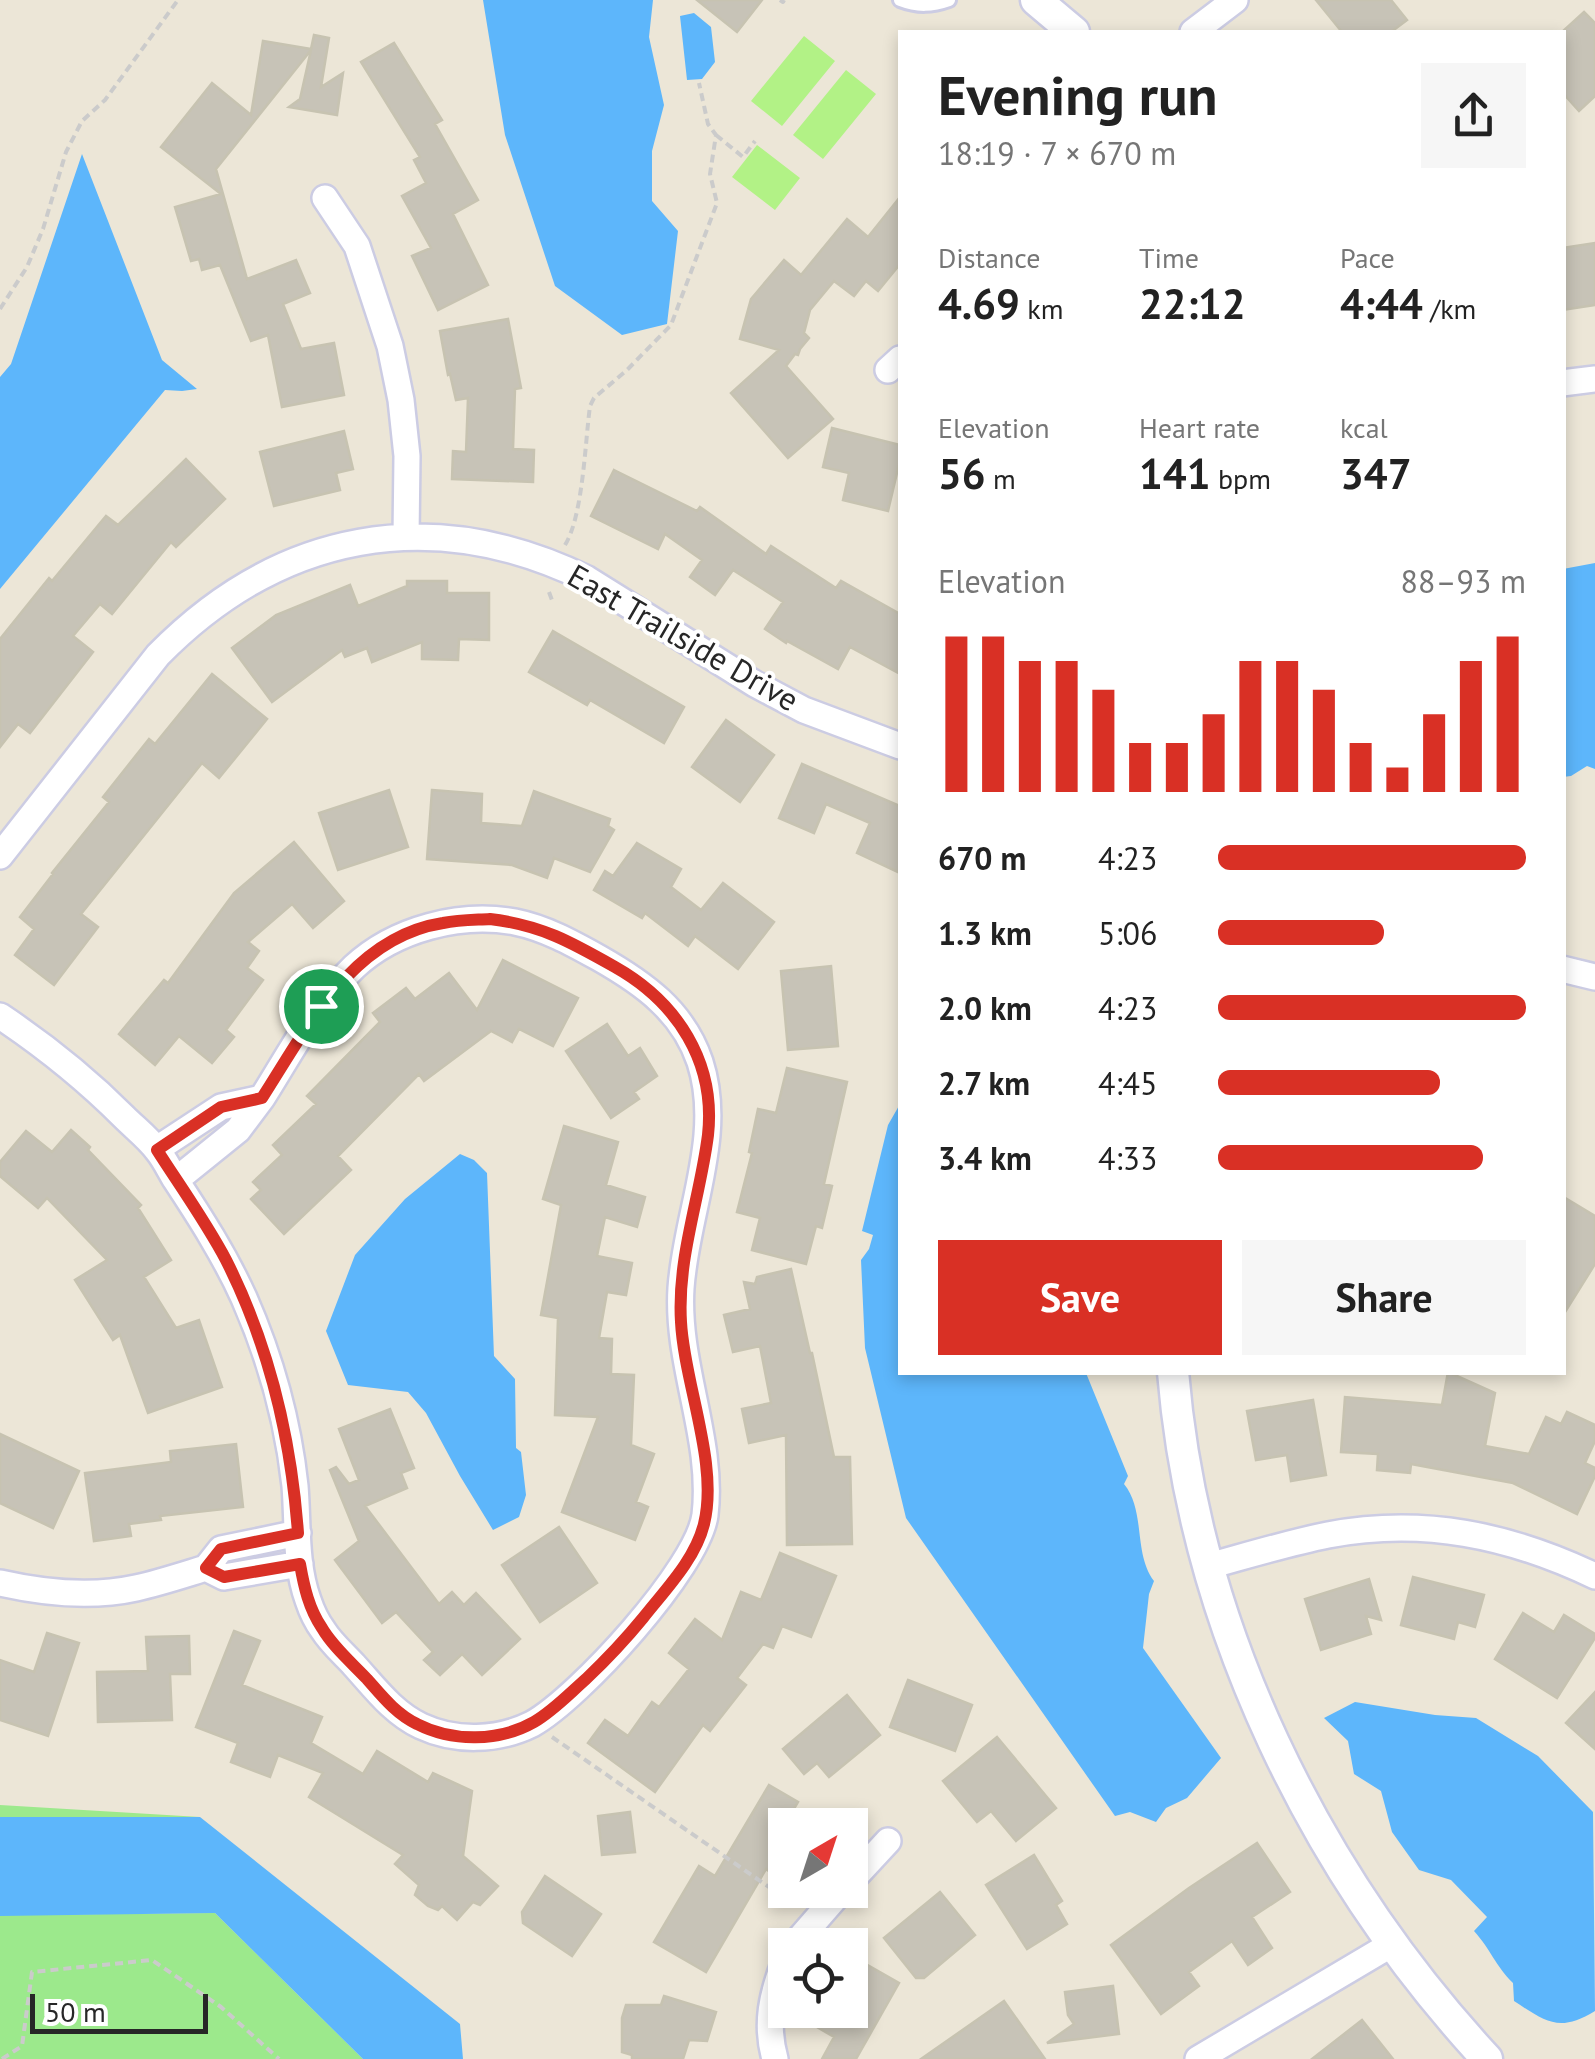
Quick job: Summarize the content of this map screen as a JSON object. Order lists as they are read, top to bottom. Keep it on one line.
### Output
{"streets":{"street":["East Trailside Drive"]},"scale_bar":"50 m","north":"top right","page":{"heading":["Evening run","18:19 · 7 × 670 m"],"stats":[["Distance","4.69 km"],["Time","22:12"],["Pace","4:44 /km"],["Elevation","56 m"],["Heart rate","141 bpm"],["kcal","347"]],"chart":["Elevation","88–93 m"],"list":[{"name":"670 m","note":"4:23"},{"name":"1.3 km","note":"5:06"},{"name":"2.0 km","note":"4:23"},{"name":"2.7 km","note":"4:45"},{"name":"3.4 km","note":"4:33"}],"buttons":["Save","Share"],"scale":"50 m"}}
